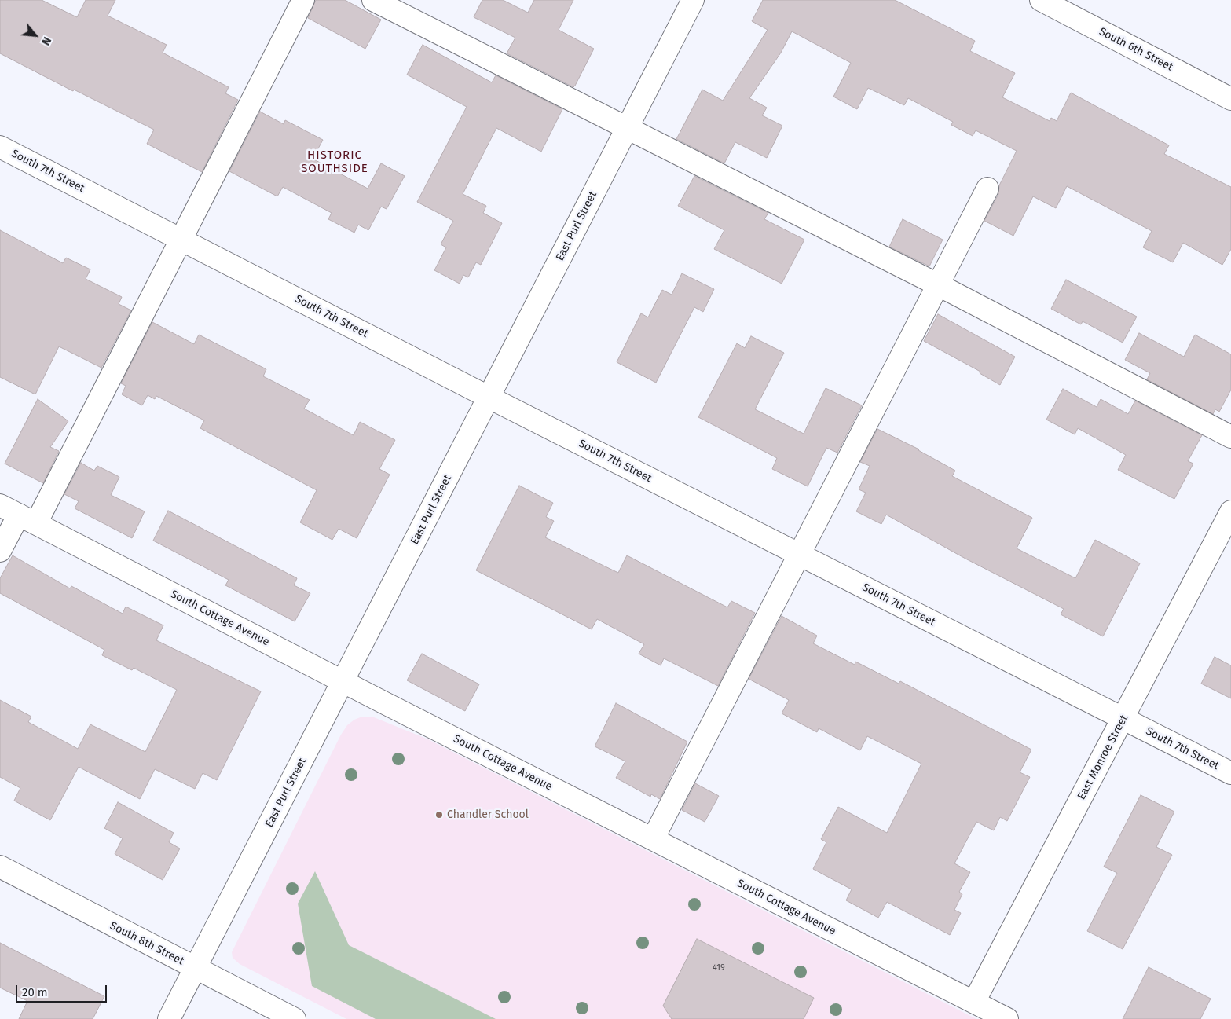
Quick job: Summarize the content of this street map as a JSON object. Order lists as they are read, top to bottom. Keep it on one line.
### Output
{"streets":{"street":["South 6th Street","South 7th Street","East Purl Street","South Cottage Avenue","East Monroe Street","South 8th Street"]},"crossings":[["South 7th Street","East Purl Street"],["South 7th Street","East Monroe Street"],["East Purl Street","South Cottage Avenue"],["East Purl Street","South 8th Street"],["South Cottage Avenue","East Monroe Street"]],"districts":["HISTORIC SOUTHSIDE"],"places":["Chandler School"],"house_numbers":["419"],"scale_bar":"20 m","north":"bottom right"}
